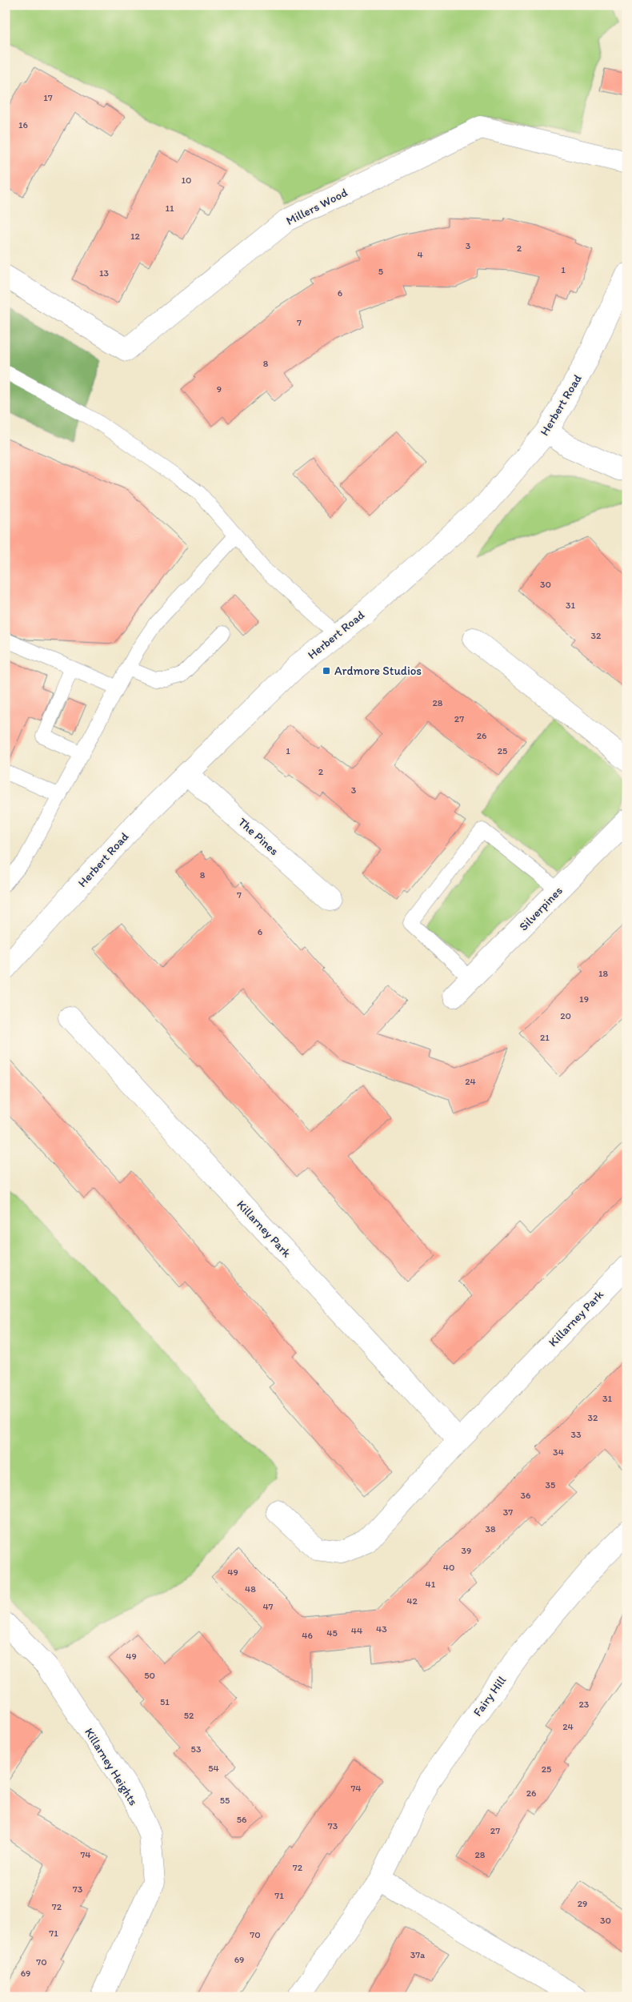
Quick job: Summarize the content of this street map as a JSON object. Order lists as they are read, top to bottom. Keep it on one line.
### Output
{"streets":{"street":["Millers Wood","Herbert Road","The Pines","Silverpines","Killarney Park","Fairy Hill","Killarney Heights"]},"crossings":[["Herbert Road","The Pines"]],"places":{"transit":["Ardmore Studios"]},"house_numbers":["17","16","10","11","12","3","2","4","1","5","13","6","7","8","9","30","31","32","28","27","26","1","25","2","3","8","7","6","18","19","20","21","24","31","32","33","34","35","36","37","38","39","40","49","41","48","42","47","43","44","45","46","49","50","51","23","52","24","53","54","25","74","26","55","56","73","27","74","28","72","73","71","29","72","30","71","70","37a","69","70","69"]}
